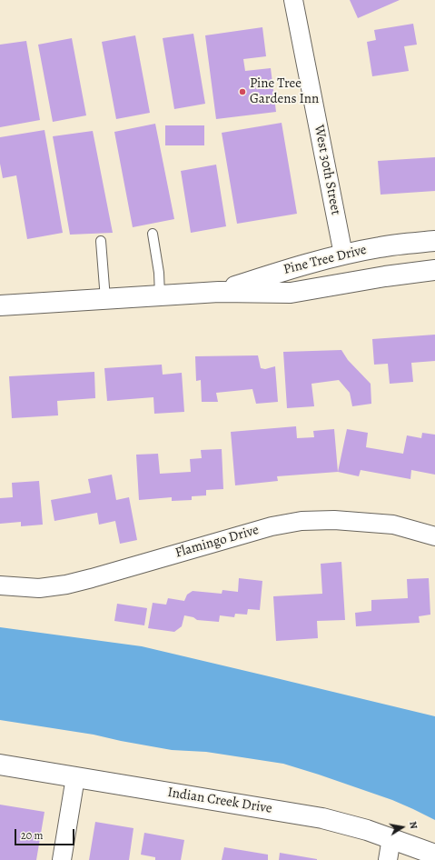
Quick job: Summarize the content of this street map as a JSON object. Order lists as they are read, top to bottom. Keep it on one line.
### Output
{"streets":{"main road":["Pine Tree Drive","Indian Creek Drive"],"street":["West 30th Street","Flamingo Drive"]},"crossings":[["West 30th Street","Pine Tree Drive"]],"places":["Pine Tree Gardens Inn"],"scale_bar":"20 m","north":"right"}
